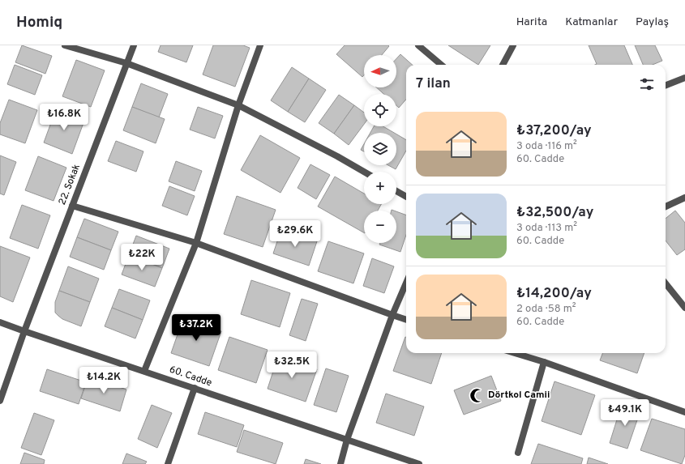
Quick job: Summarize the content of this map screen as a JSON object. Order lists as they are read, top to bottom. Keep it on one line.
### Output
{"streets":{"street":["22. Sokak","60. Cadde"]},"crossings":[["22. Sokak","60. Cadde"]],"places":{"mosque":["Dörtkol Camii"]},"north":"left","page":{"header":"Homiq","nav":["Harita","Katmanlar","Paylaş"],"map_buttons":["+","−"],"heading":"7 ilan","price":["₺16.8K","₺29.6K","₺22K","₺37.2K","₺32.5K","₺14.2K","₺49.1K"],"list":[{"name":"₺37,200/ay","note":"3 oda · 116 m² · 60. Cadde"},{"name":"₺32,500/ay","note":"3 oda · 113 m² · 60. Cadde"},{"name":"₺14,200/ay","note":"2 oda · 58 m² · 60. Cadde"}]}}
